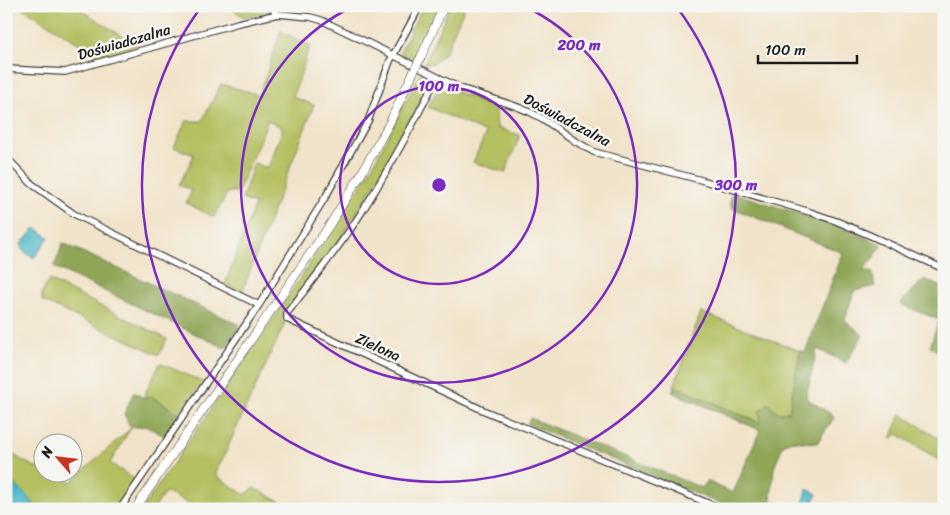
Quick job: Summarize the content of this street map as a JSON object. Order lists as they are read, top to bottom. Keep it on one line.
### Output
{"streets":{"street":["Doświadczalna","Zielona"]},"crossings":[["Doświadczalna","Zielona"]],"scale_bar":"100 m","north":"top left","rings":["200 m","100 m","300 m"]}
